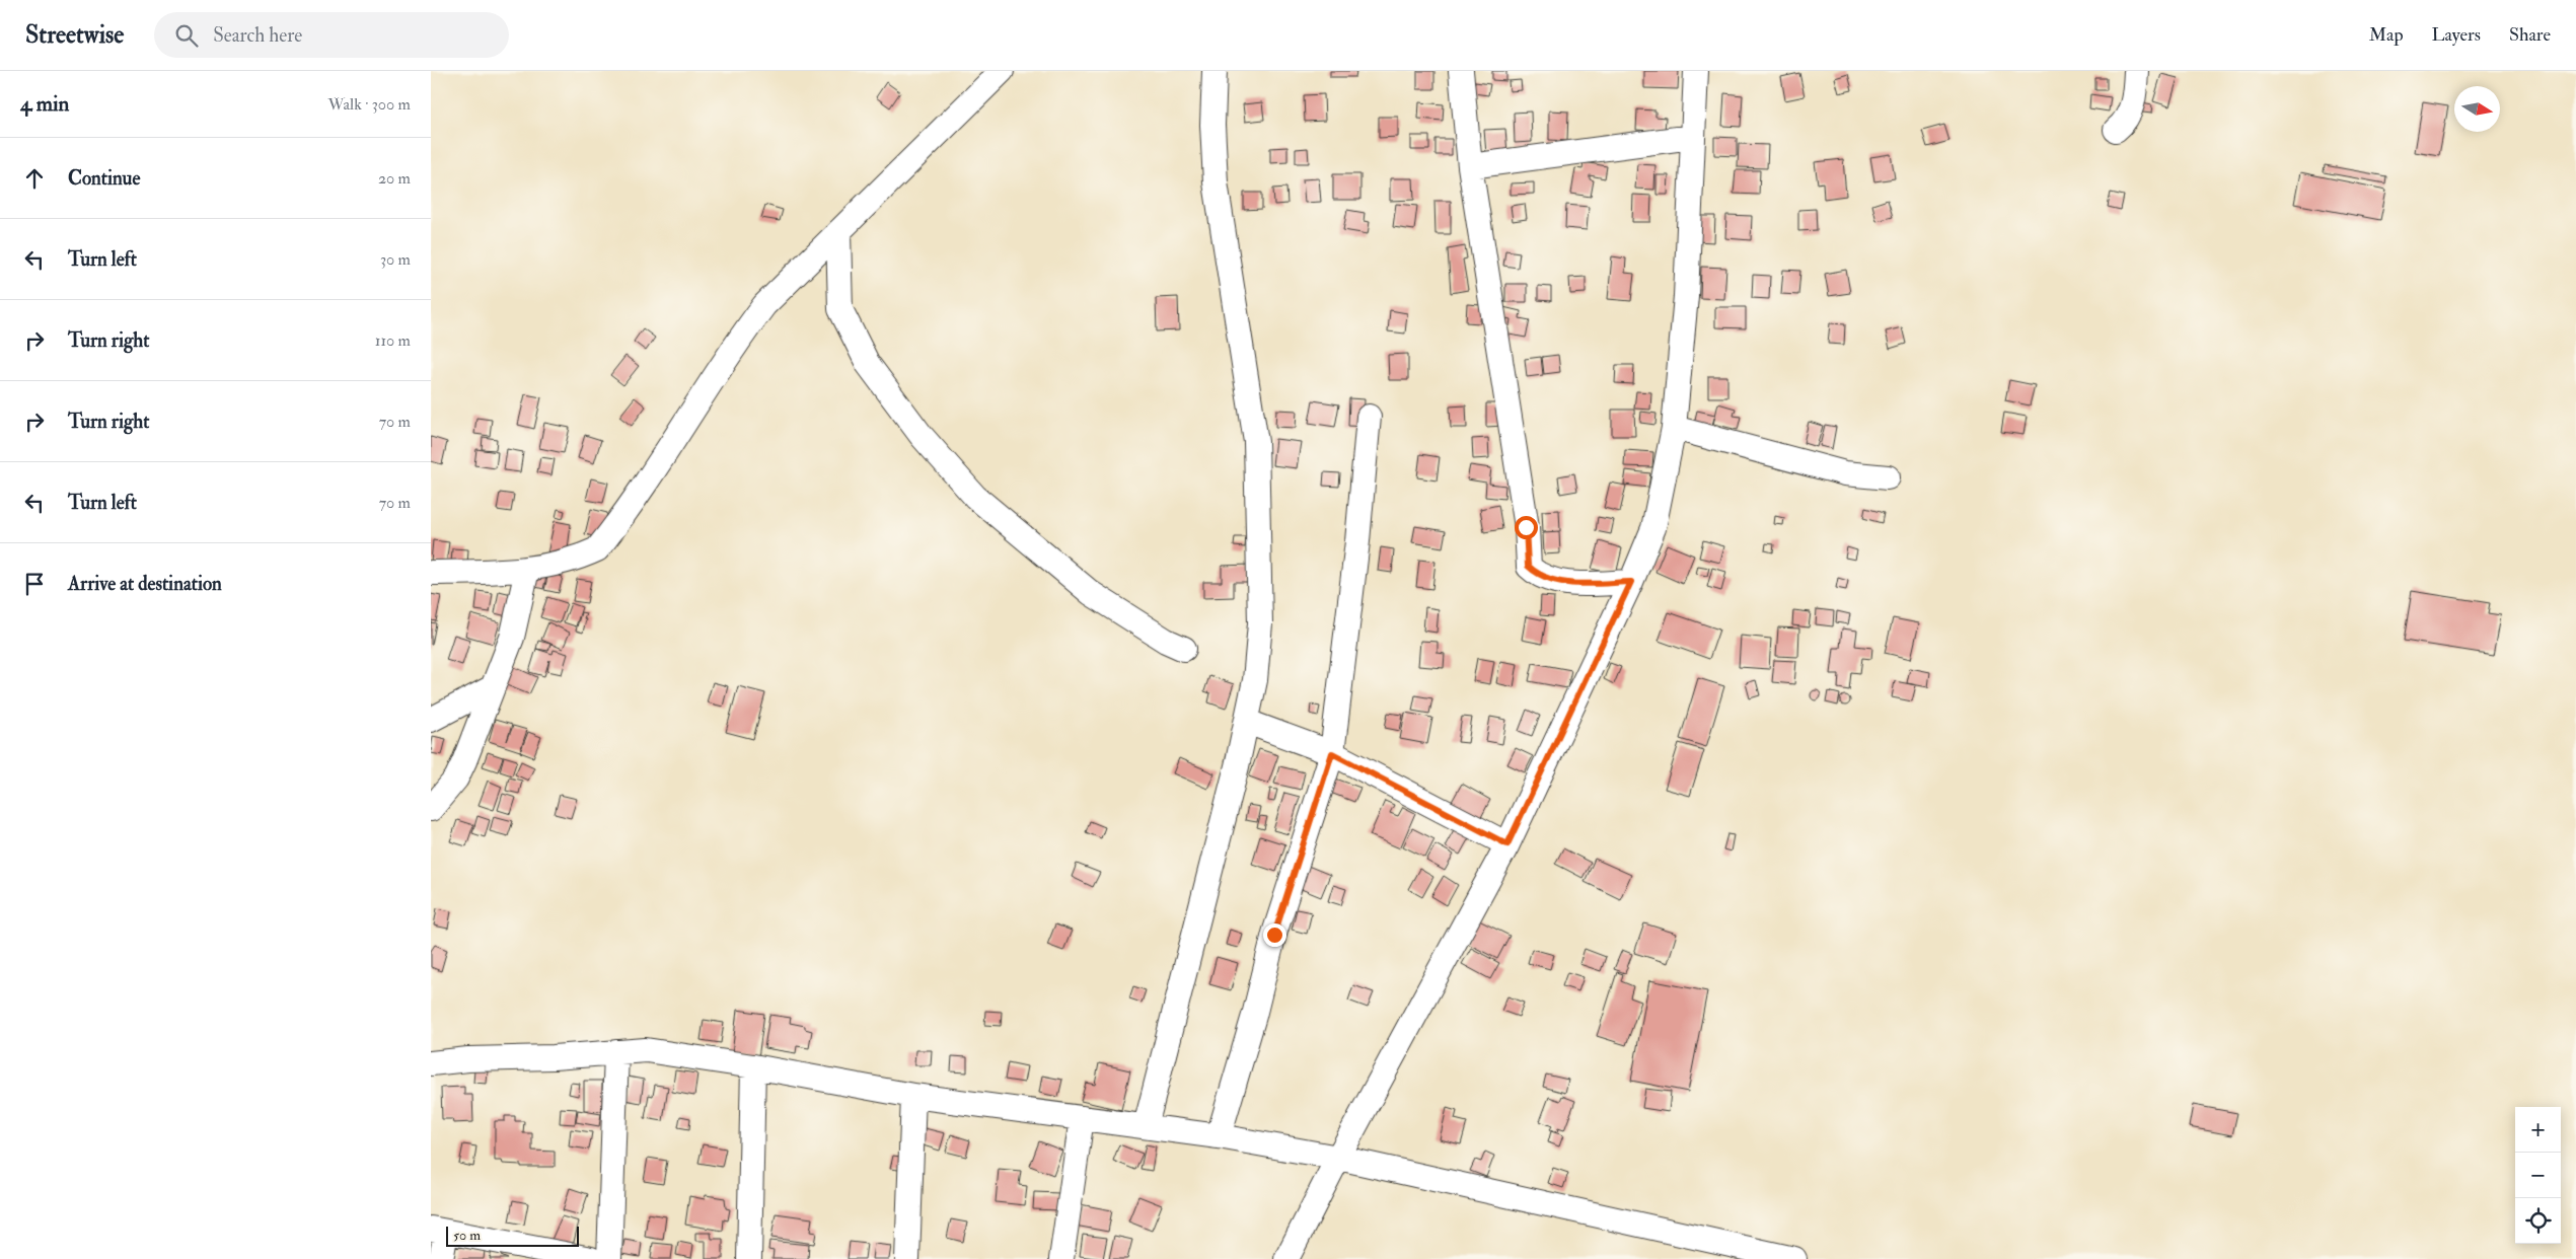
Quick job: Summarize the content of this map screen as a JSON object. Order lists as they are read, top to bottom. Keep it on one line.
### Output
{"scale_bar":"50 m","north":"right","page":{"header":"Streetwise","search":"Search here","nav":["Map","Layers","Share"],"heading":["4 min","Walk · 300 m"],"list":[["Continue","20 m"],["Turn left","30 m"],["Turn right","110 m"],["Turn right","70 m"],["Turn left","70 m"],"Arrive at destination"],"map_buttons":["+","−"],"scale":"50 m"}}
